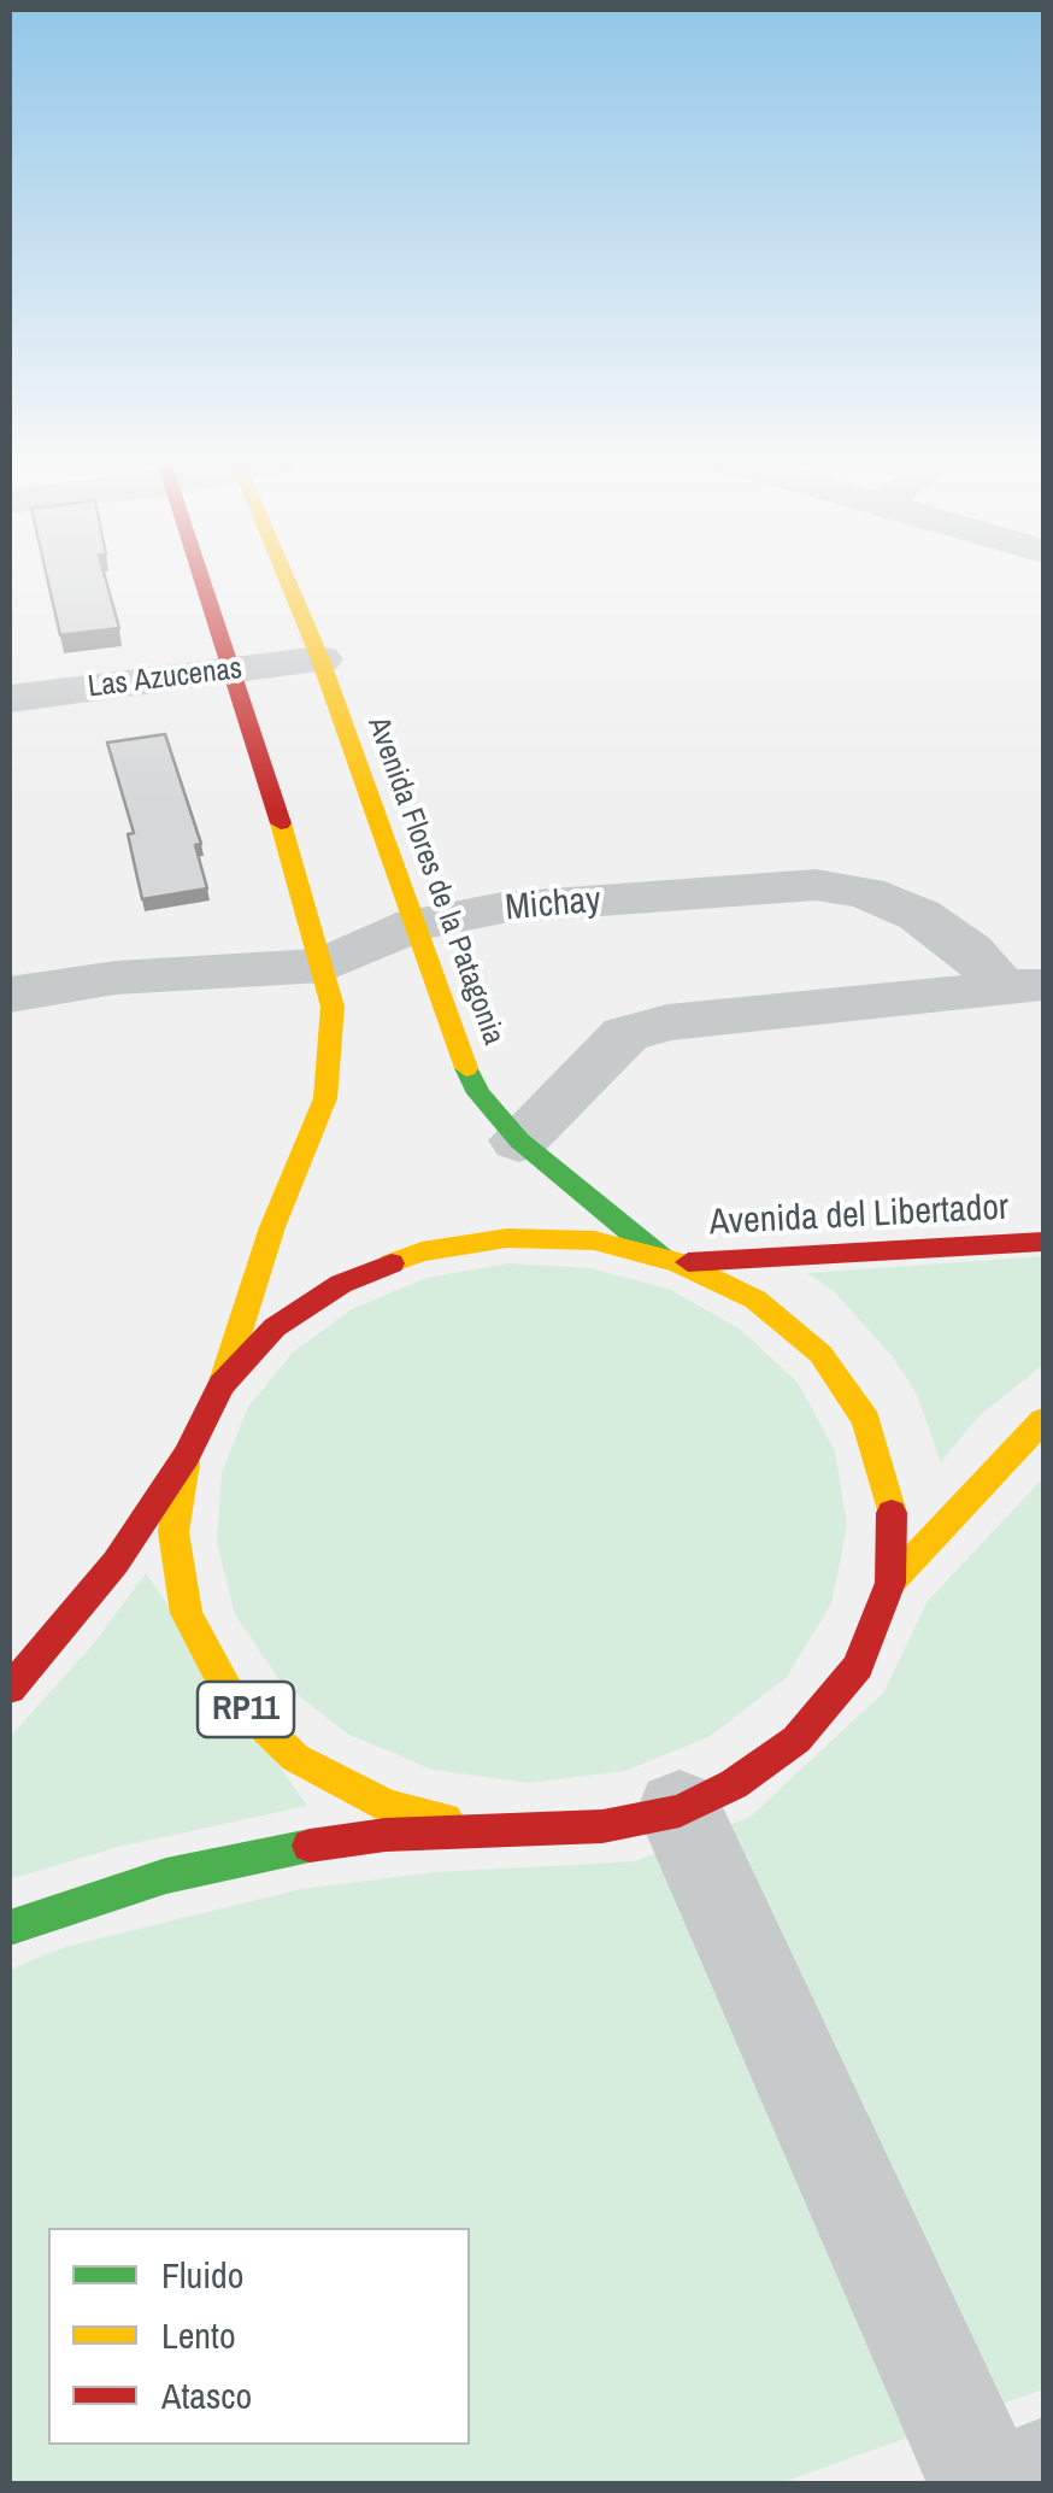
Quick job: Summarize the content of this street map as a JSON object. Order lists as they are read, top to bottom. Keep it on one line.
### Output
{"streets":{"street":["Las Azucenas","Avenida Flores de la Patagonia","Michay","Avenida del Libertador","RP11"]},"crossings":[["Las Azucenas","Avenida Flores de la Patagonia"],["Avenida Flores de la Patagonia","Michay"],["Avenida Flores de la Patagonia","Avenida del Libertador"]],"legend":["Fluido","Lento","Atasco"]}
